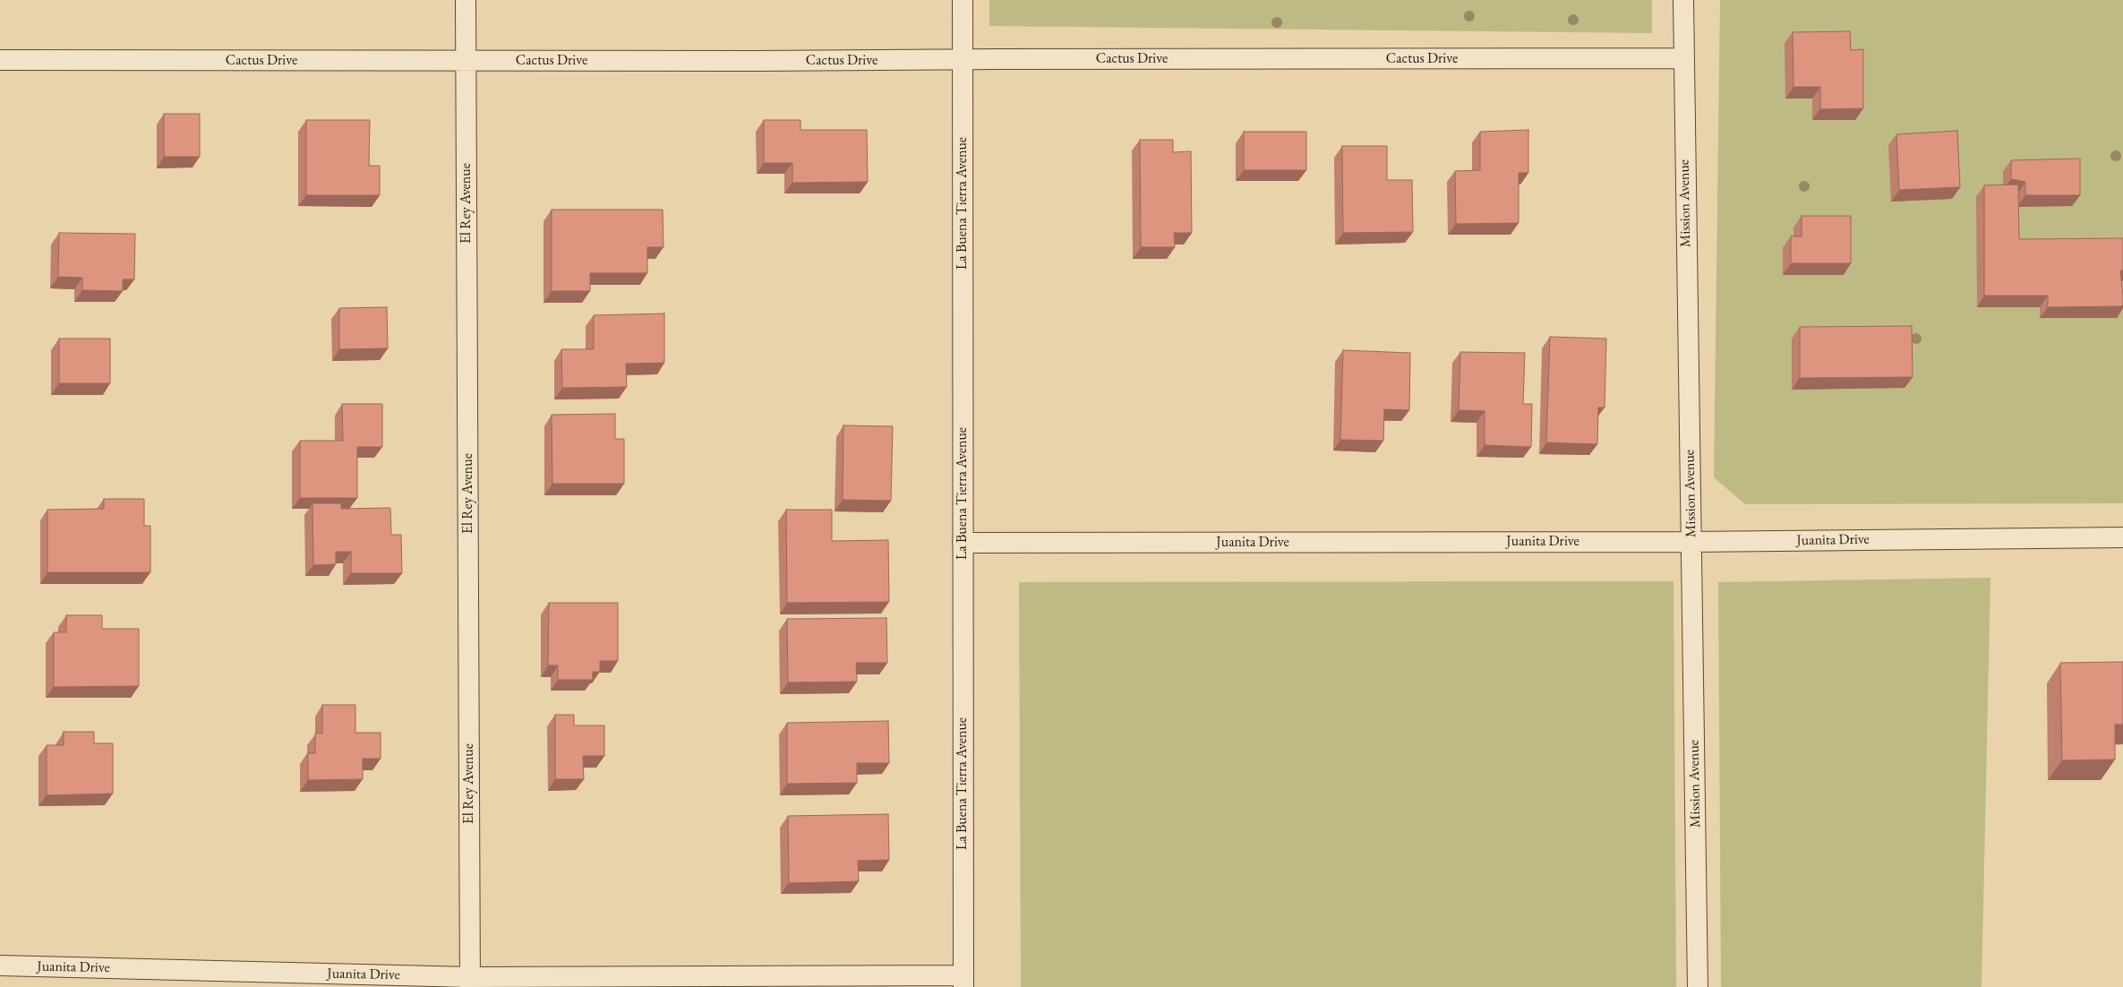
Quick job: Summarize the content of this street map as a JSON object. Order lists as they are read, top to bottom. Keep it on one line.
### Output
{"streets":{"street":["Cactus Drive","El Rey Avenue","La Buena Tierra Avenue","Mission Avenue","Juanita Drive"]},"crossings":[["Cactus Drive","El Rey Avenue"],["Cactus Drive","La Buena Tierra Avenue"],["Cactus Drive","Mission Avenue"],["El Rey Avenue","Juanita Drive"],["La Buena Tierra Avenue","Juanita Drive"],["Mission Avenue","Juanita Drive"]]}
